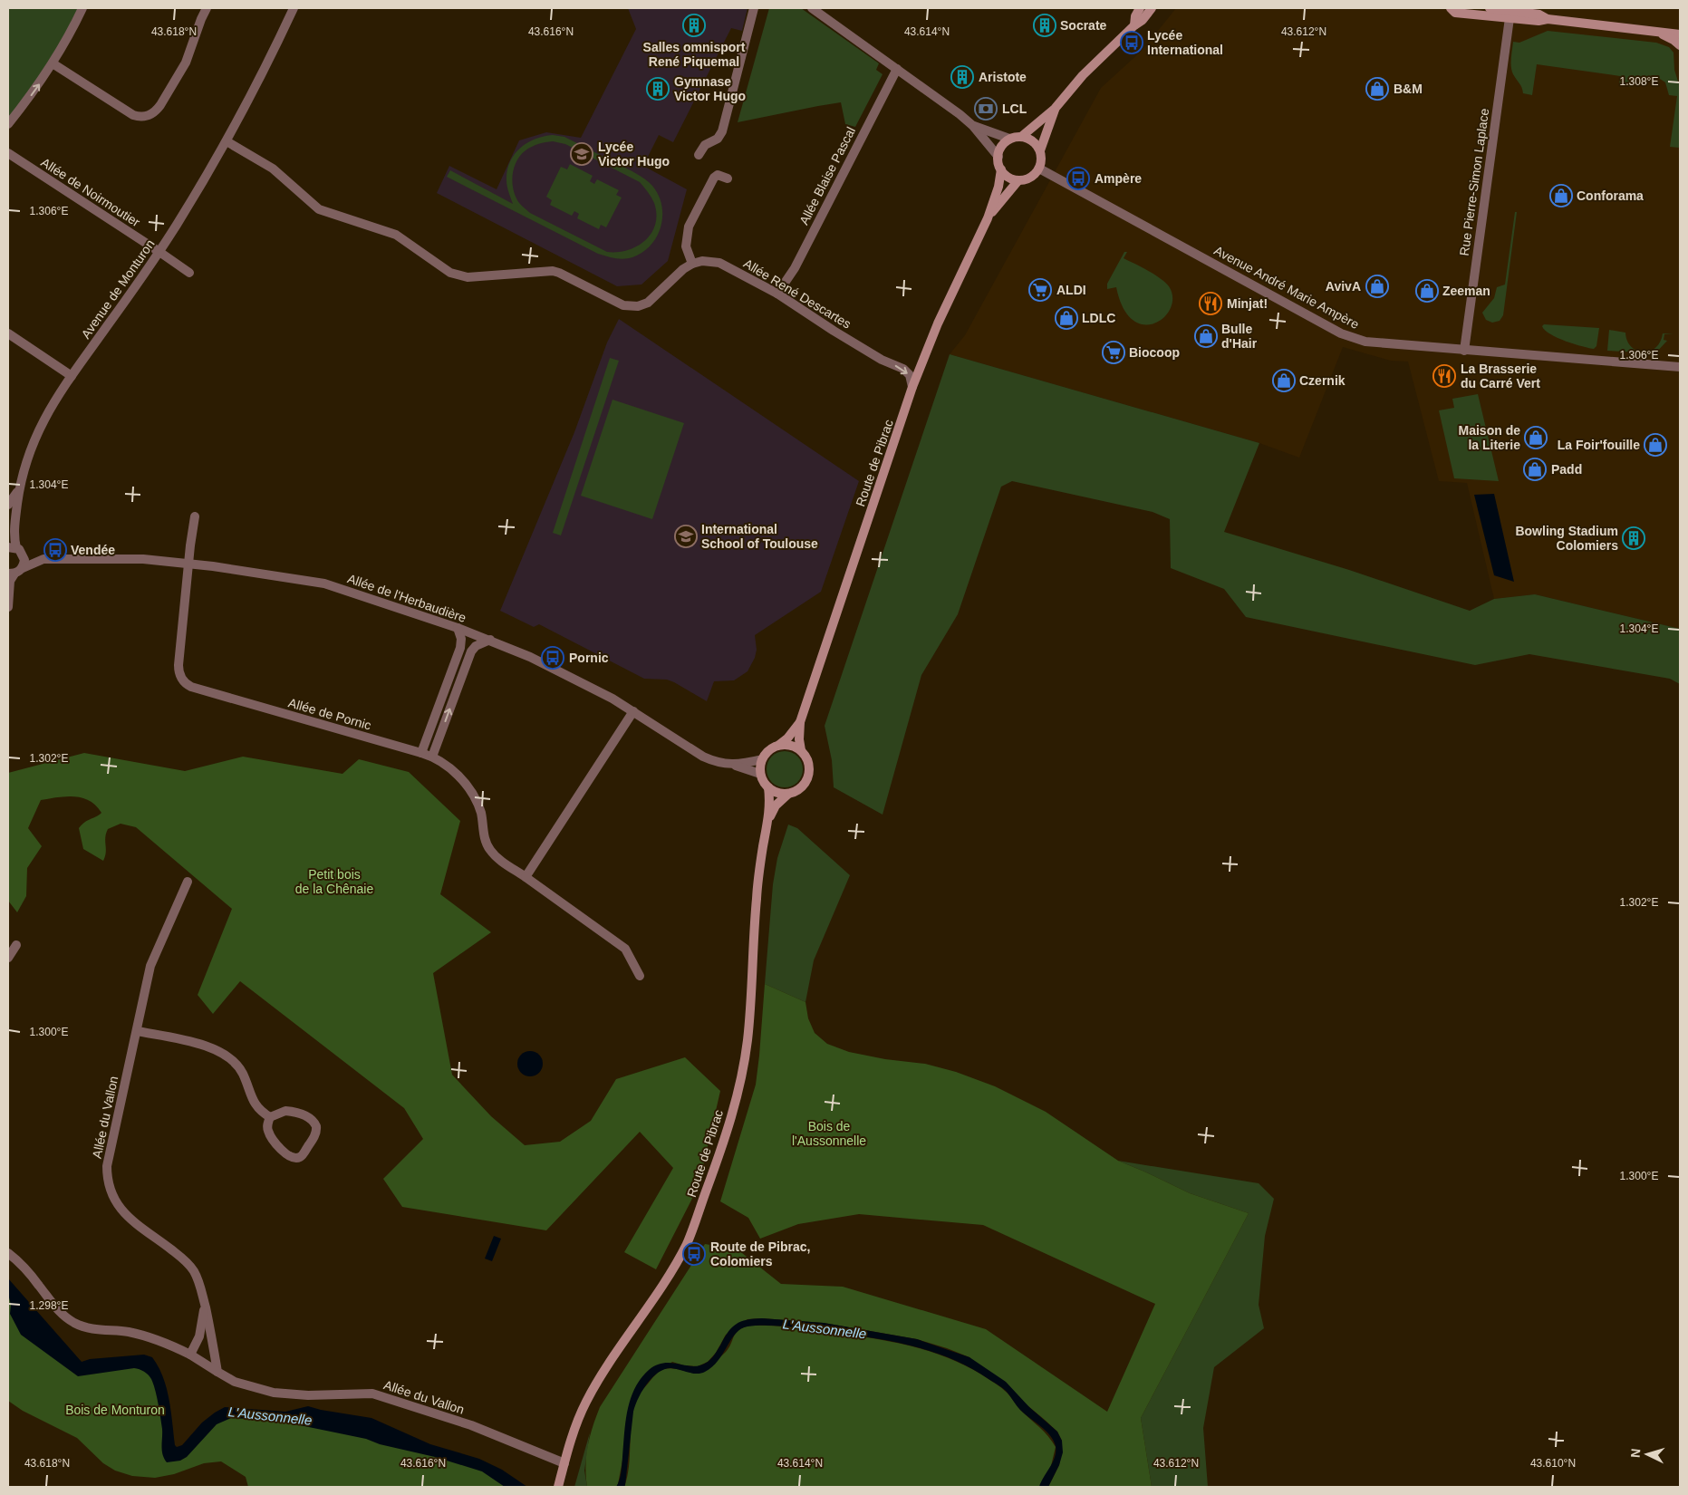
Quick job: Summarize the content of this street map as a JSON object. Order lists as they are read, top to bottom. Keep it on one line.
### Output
{"streets":{"main road":["Route de Pibrac"],"street":["Allée Blaise Pascal","Rue Pierre-Simon Laplace","Allée de Noirmoutier","Avenue André Marie Ampère","Avenue de Monturon","Allée René Descartes","Allée de l'Herbaudière","Allée de Pornic","Allée du Vallon"]},"crossings":[["Allée Blaise Pascal","Allée René Descartes"],["Rue Pierre-Simon Laplace","Avenue André Marie Ampère"],["Allée de Noirmoutier","Avenue de Monturon"],["Avenue André Marie Ampère","Route de Pibrac"],["Avenue de Monturon","Allée de l'Herbaudière"],["Allée René Descartes","Route de Pibrac"],["Route de Pibrac","Allée de l'Herbaudière"],["Route de Pibrac","Allée du Vallon"],["Allée de l'Herbaudière","Allée de Pornic"]],"one_way":["Allée René Descartes"],"water":["L'Aussonnelle"],"parks":["Petit bois de la Chênaie","Bois de l'Aussonnelle","Bois de Monturon"],"places":{"building":["Salles omnisport René Piquemal","Socrate","Aristote","Gymnase Victor Hugo","Bowling Stadium Colomiers"],"bus stop":["Lycée International","Ampère","Vendée","Pornic","Route de Pibrac, Colomiers"],"shop":["B&M","Conforama","AvivA","Zeeman","LDLC","Bulle d'Hair","Czernik","Maison de la Literie","La Foir'fouille","Padd"],"bank":["LCL"],"school or university":["Lycée Victor Hugo","International School of Toulouse"],"supermarket":["ALDI","Biocoop"],"restaurant":["Minjat!","La Brasserie du Carré Vert"]},"north":"left","coordinates":["43.618°N","43.616°N","43.614°N","43.612°N","1.308°E","1.306°E","1.304°E","1.302°E","1.300°E","1.298°E","43.610°N"]}
